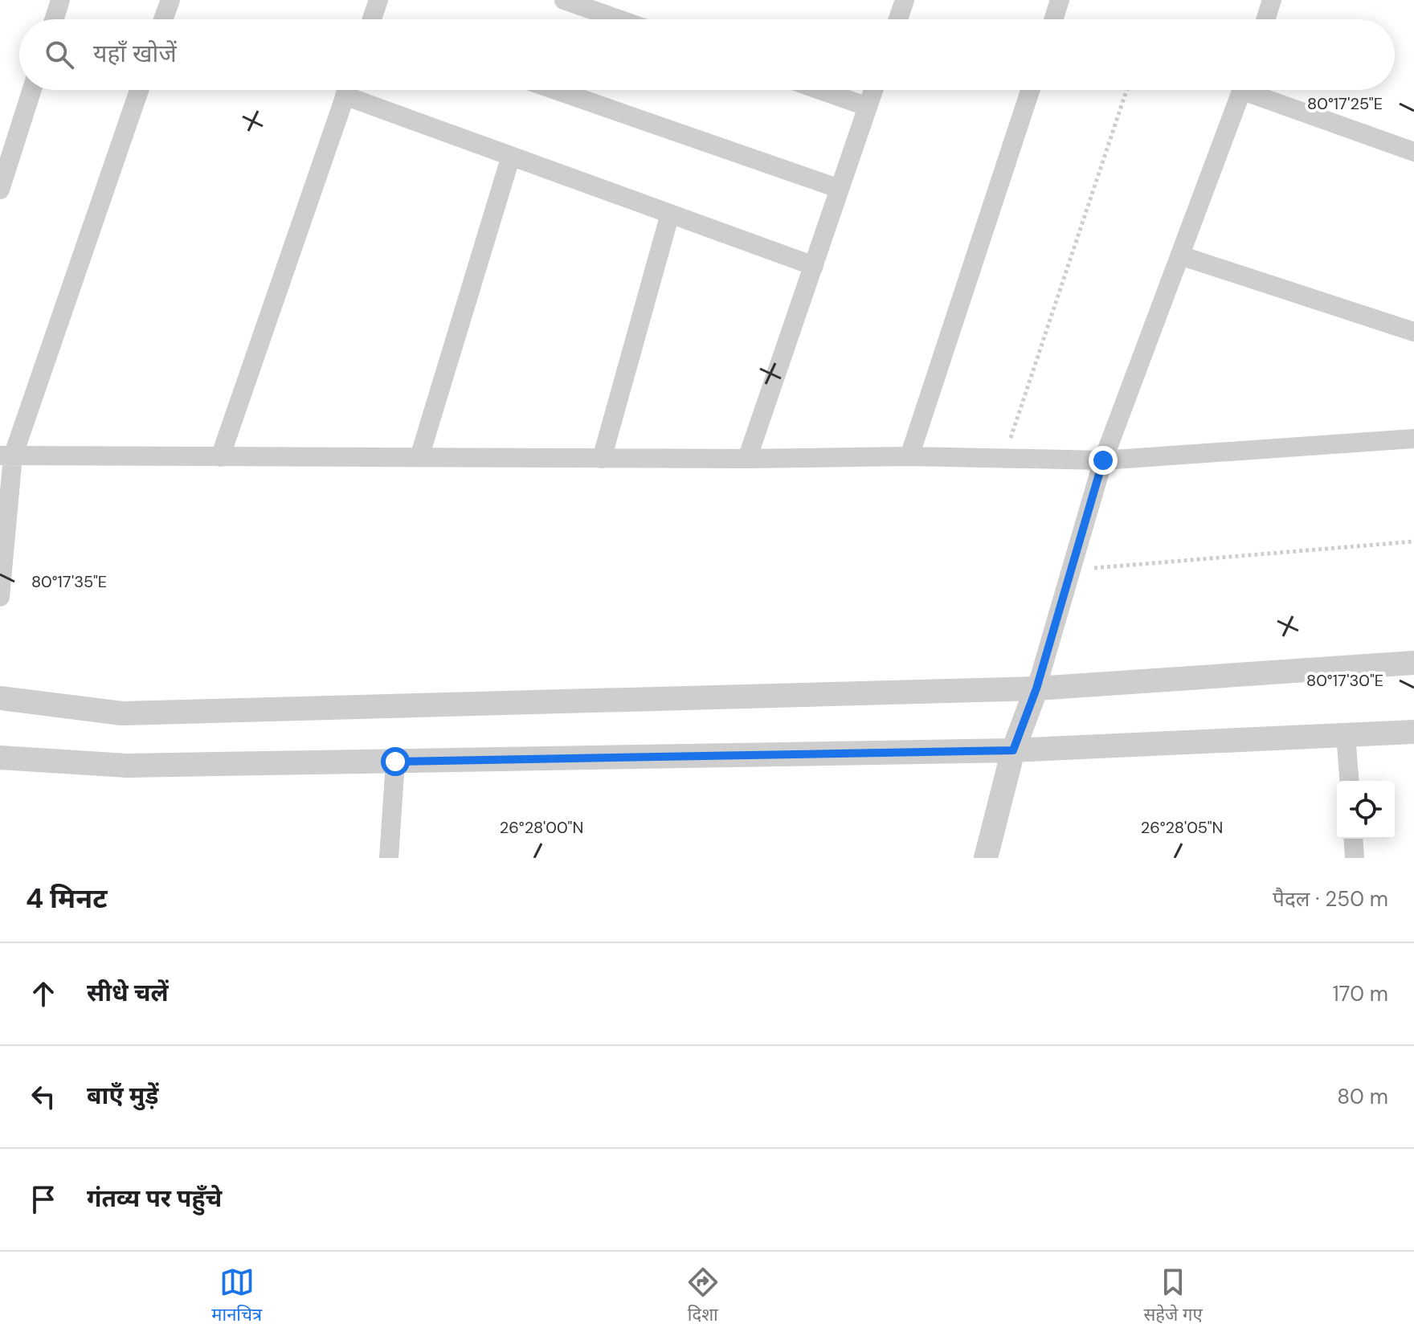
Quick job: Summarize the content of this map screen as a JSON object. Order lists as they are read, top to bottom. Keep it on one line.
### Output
{"page":{"search":"यहाँ खोजें","heading":["4 मिनट","पैदल · 250 m"],"list":[["सीधे चलें","170 m"],["बाएँ मुड़ें","80 m"],"गंतव्य पर पहुँचे"],"nav":["मानचित्र","दिशा","सहेजे गए"]},"coordinates":["80°17'25\"E","80°17'35\"E","80°17'30\"E","26°28'00\"N","26°28'05\"N"]}
